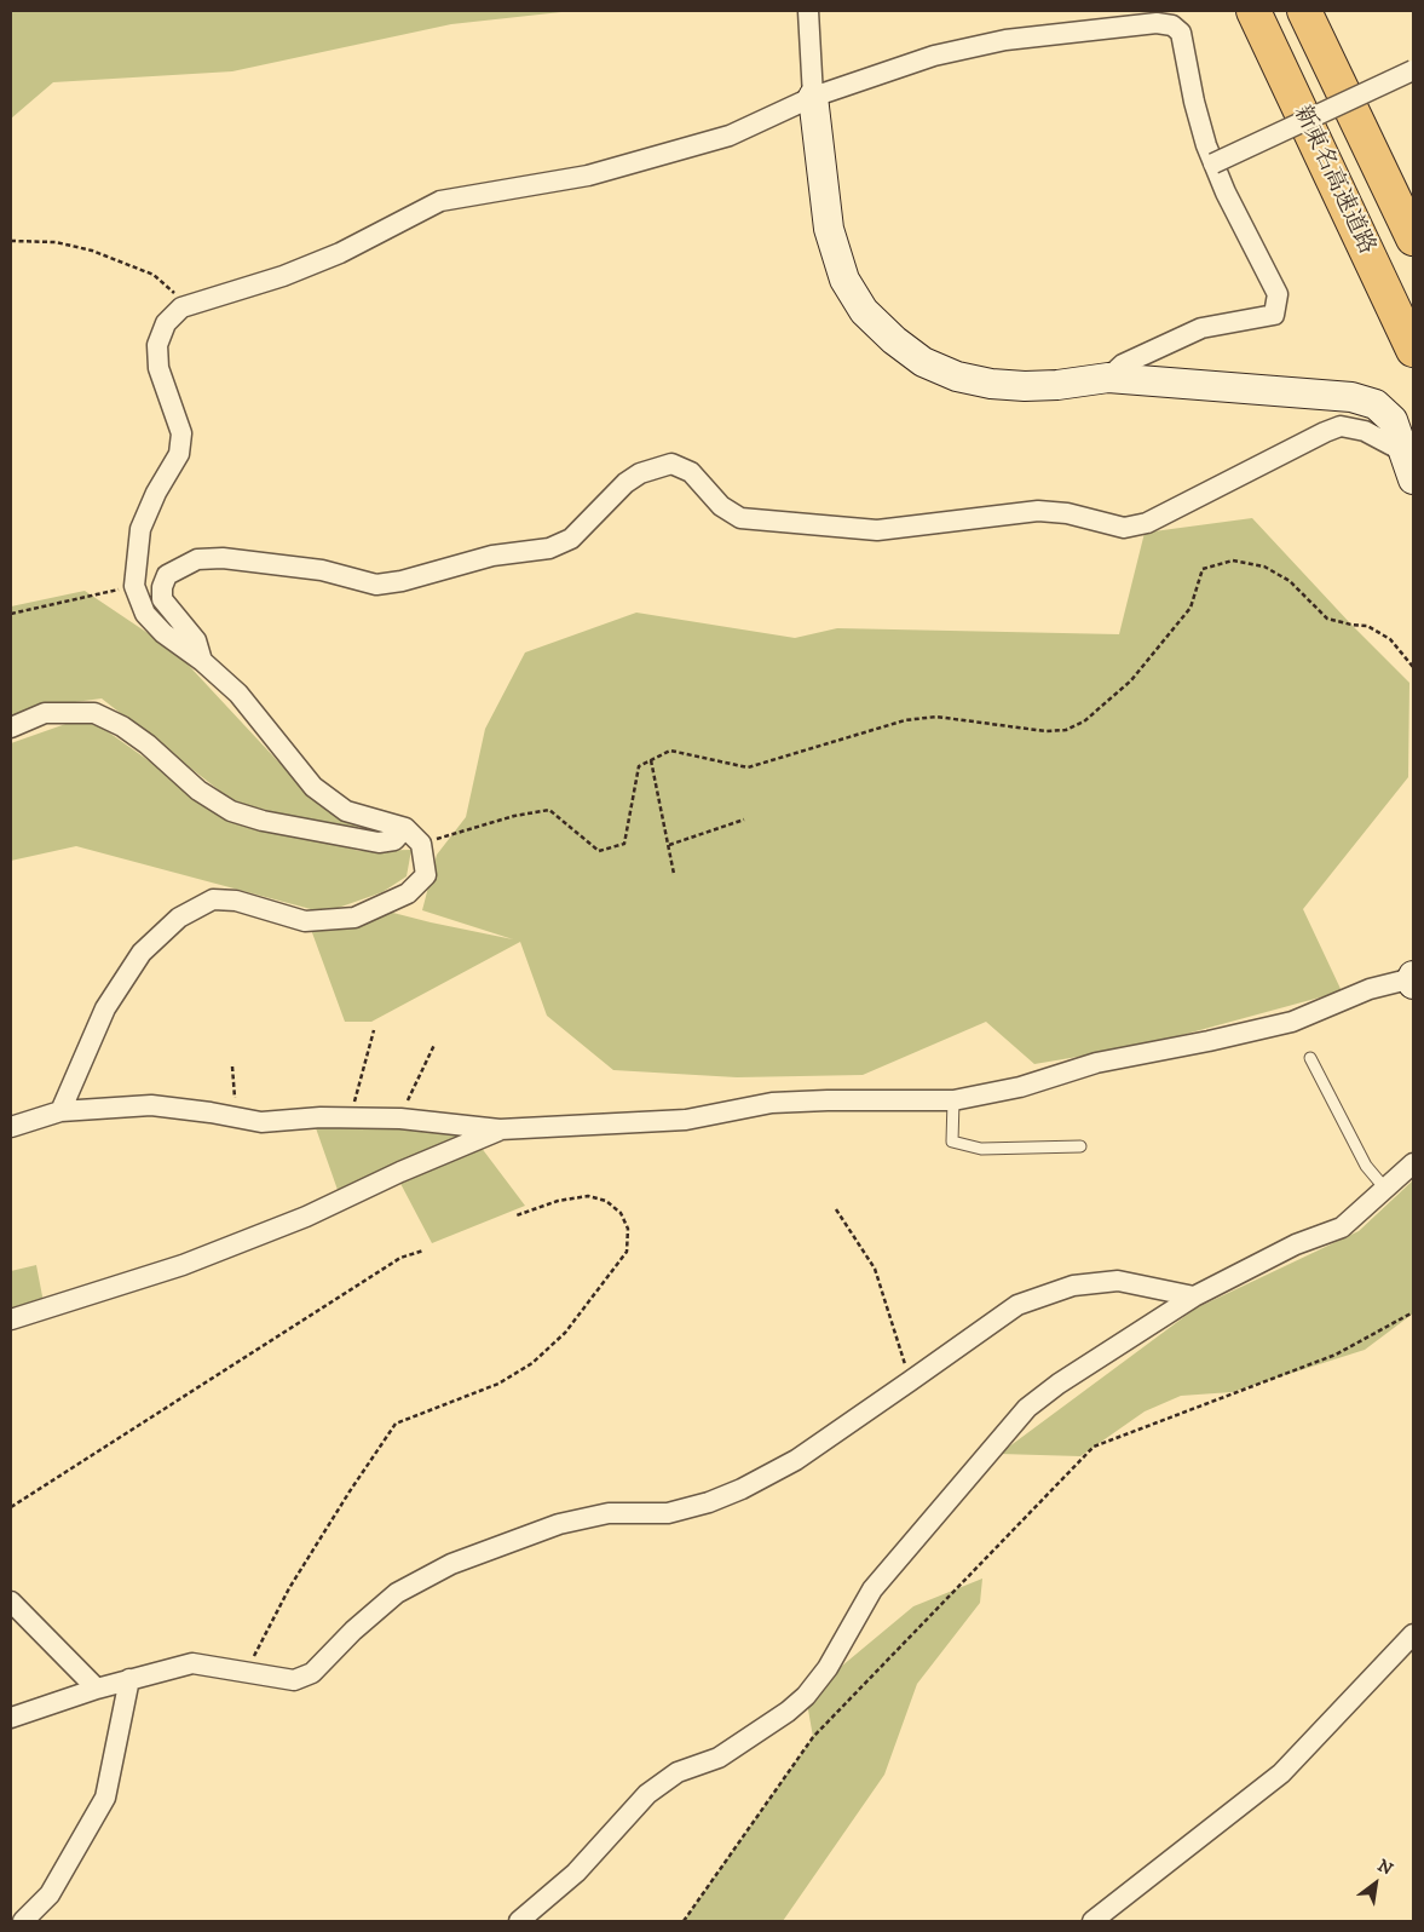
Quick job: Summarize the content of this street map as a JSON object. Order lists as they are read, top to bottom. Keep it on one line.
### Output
{"streets":{"highway":["新東名高速道路"]},"north":"top right"}
